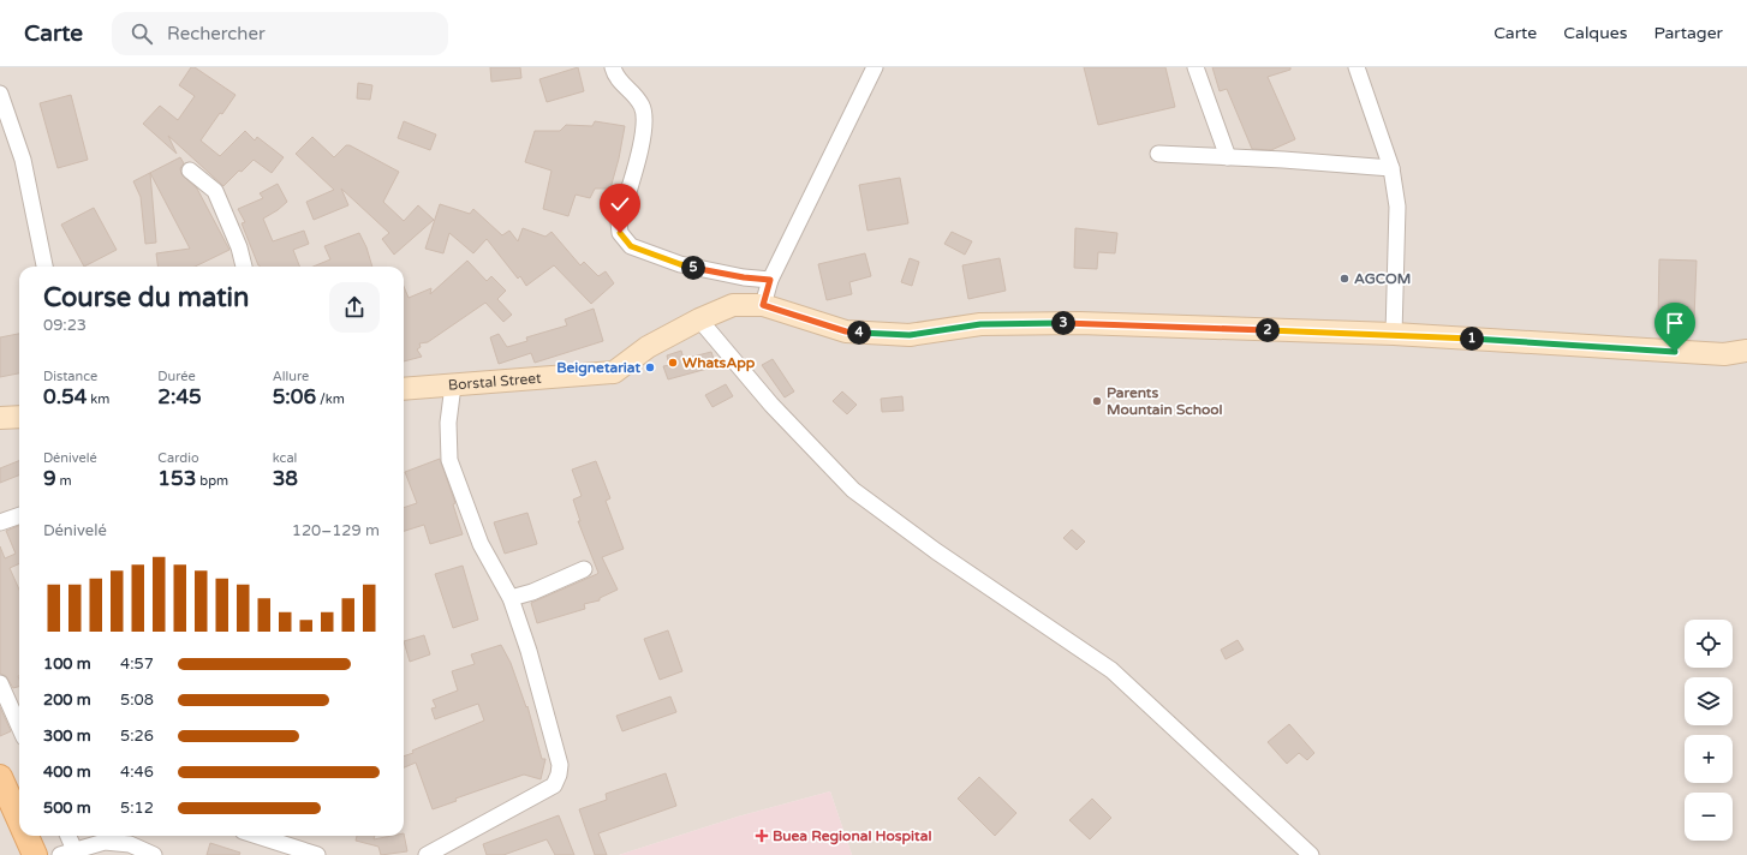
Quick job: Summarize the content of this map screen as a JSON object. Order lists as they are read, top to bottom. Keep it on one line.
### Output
{"streets":{"street":["Borstal Street"]},"places":{"other":["AGCOM","WhatsApp","Beignetariat","Parents Mountain School"],"health":["Buea Regional Hospital"]},"page":{"header":"Carte","search":"Rechercher","nav":["Carte","Calques","Partager"],"pins":["5","3","2","4","1"],"heading":["Course du matin","09:23"],"stats":[["Distance","0.54 km"],["Durée","2:45"],["Allure","5:06 /km"],["Dénivelé","9 m"],["Cardio","153 bpm"],["kcal","38"]],"chart":["Dénivelé","120–129 m"],"map_buttons":["+","−"],"list":[{"name":"100 m","note":"4:57"},{"name":"200 m","note":"5:08"},{"name":"300 m","note":"5:26"},{"name":"400 m","note":"4:46"},{"name":"500 m","note":"5:12"}]}}
